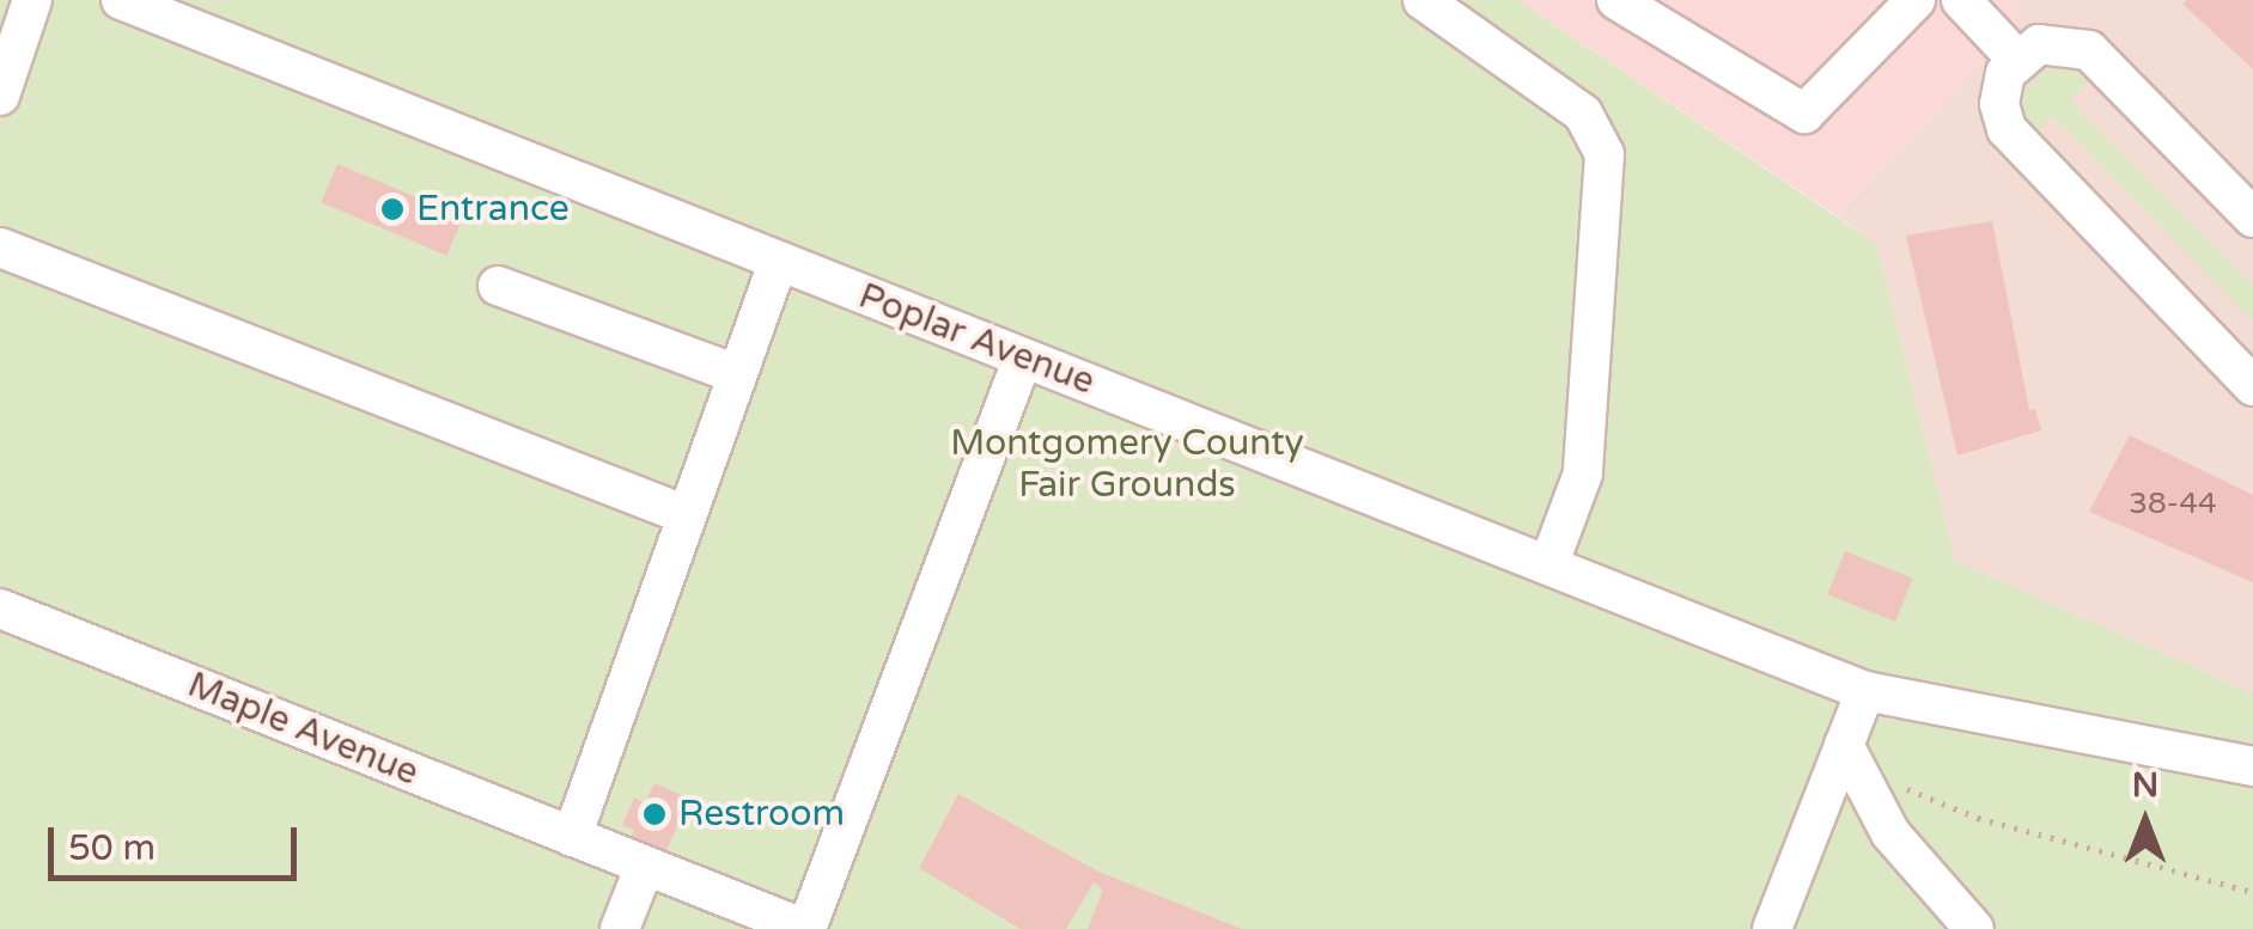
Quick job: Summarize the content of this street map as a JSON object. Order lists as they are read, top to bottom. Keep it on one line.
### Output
{"streets":{"street":["Poplar Avenue","Maple Avenue"]},"parks":["Montgomery County Fair Grounds"],"places":["Entrance","Restroom"],"house_numbers":["38-44"],"scale_bar":"50 m","north":"top"}
